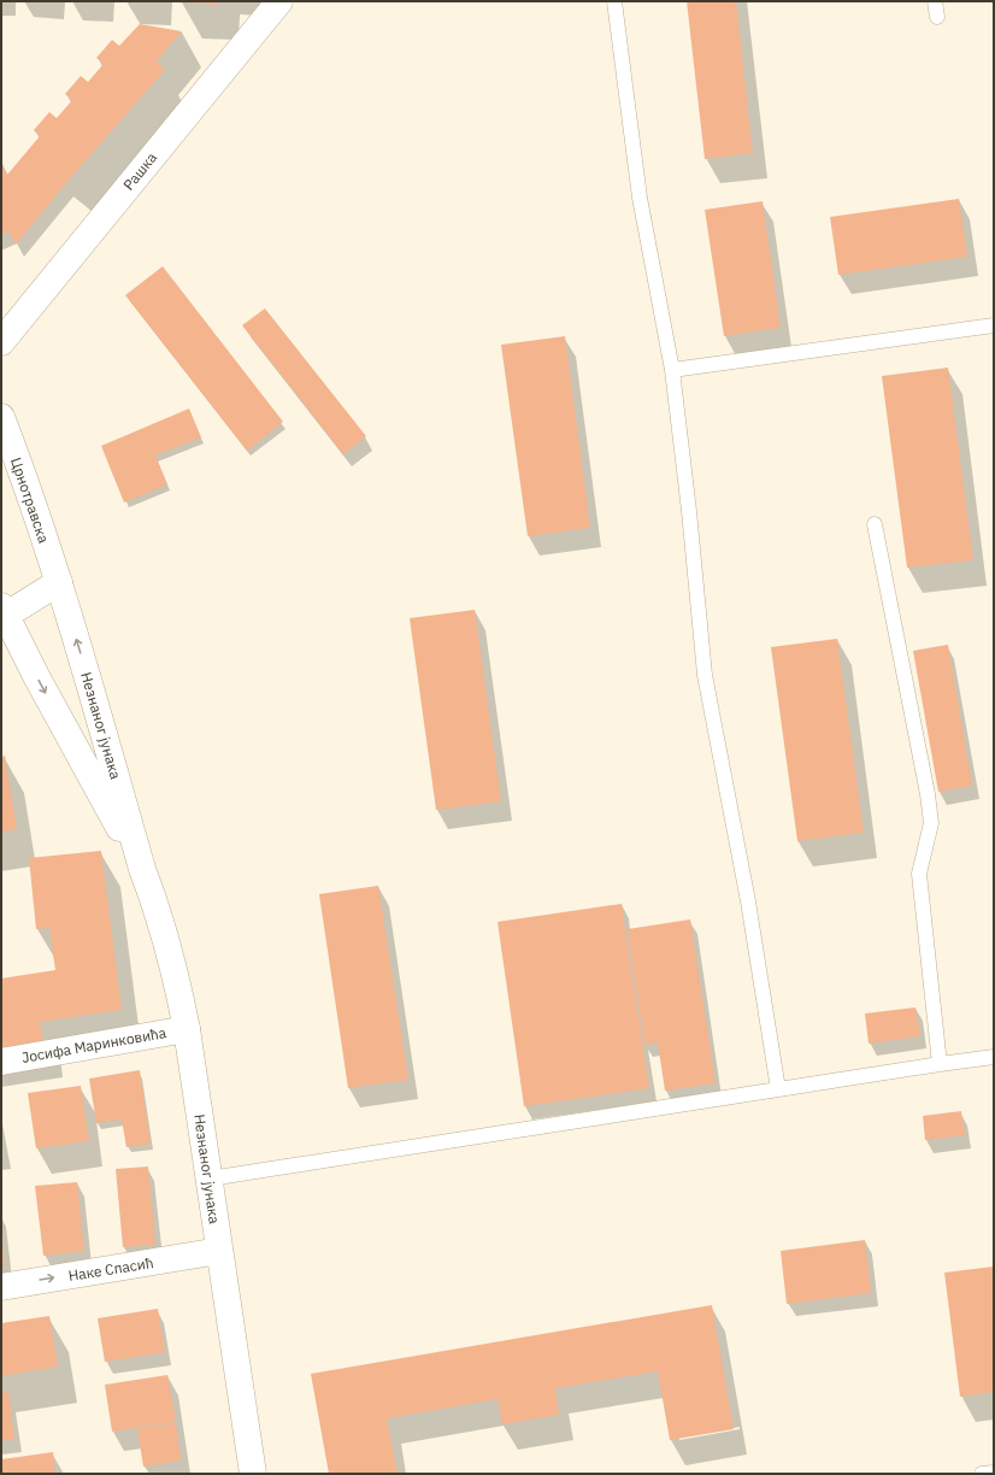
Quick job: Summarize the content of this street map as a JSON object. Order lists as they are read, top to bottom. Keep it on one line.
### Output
{"streets":{"main road":["Рашка","Црнотравска","Незнаног јунака","Јосифа Маринковића","Наке Спасић"]},"crossings":[["Црнотравска","Незнаног јунака"],["Незнаног јунака","Јосифа Маринковића"],["Незнаног јунака","Наке Спасић"]],"one_way":["Наке Спасић"]}
